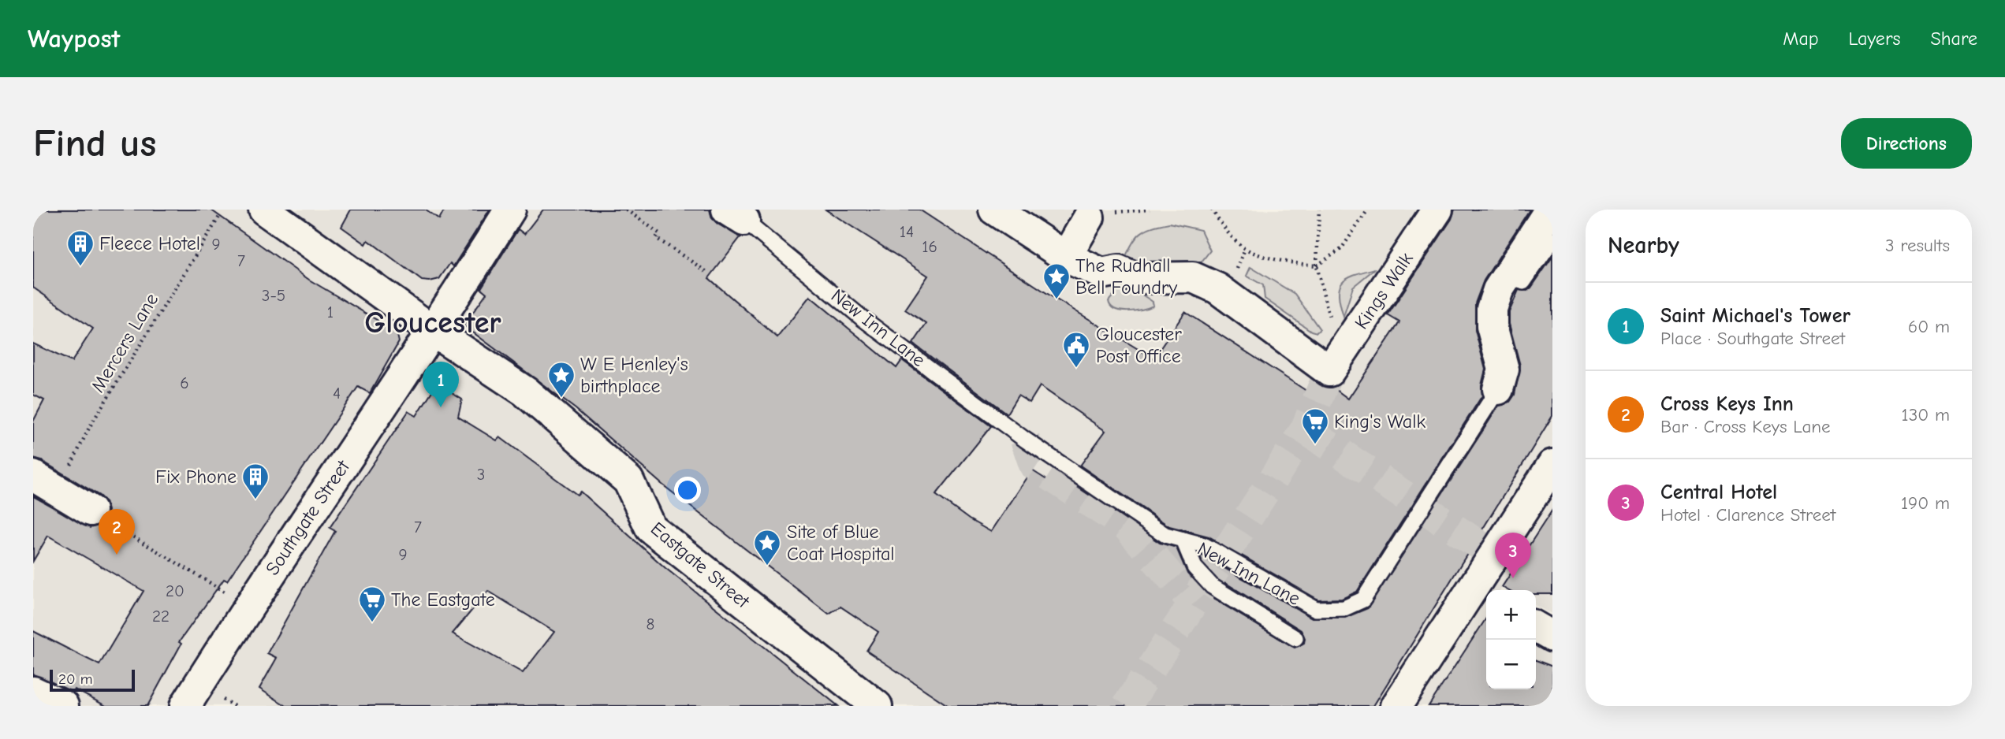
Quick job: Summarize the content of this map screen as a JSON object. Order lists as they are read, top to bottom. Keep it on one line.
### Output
{"streets":{"street":["Kings Walk","New Inn Lane","Southgate Street","Eastgate Street"],"path":["Mercers Lane"]},"crossings":[["Southgate Street","Eastgate Street"]],"districts":["Gloucester"],"places":{"building":["Fleece Hotel","Fix Phone"],"place":["The Rudhall Bell Foundry","W E Henley's birthplace","Site of Blue Coat Hospital"],"public building":["Gloucester Post Office"],"supermarket":["King's Walk","The Eastgate"]},"house_numbers":["14","9","16","7","3-5","1","6","4","3","7","9","20","22","8"],"scale_bar":"20 m","page":{"header":"Waypost","nav":["Map","Layers","Share"],"buttons":"Directions","title":"Find us","heading":["Nearby","3 results"],"list":[{"mark":"1","name":"Saint Michael's Tower","note":"Place · Southgate Street","value":"60 m"},{"mark":"2","name":"Cross Keys Inn","note":"Bar · Cross Keys Lane","value":"130 m"},{"mark":"3","name":"Central Hotel","note":"Hotel · Clarence Street","value":"190 m"}],"pins":["1","2","3"],"map_buttons":["+","−"],"scale":"20 m"}}
